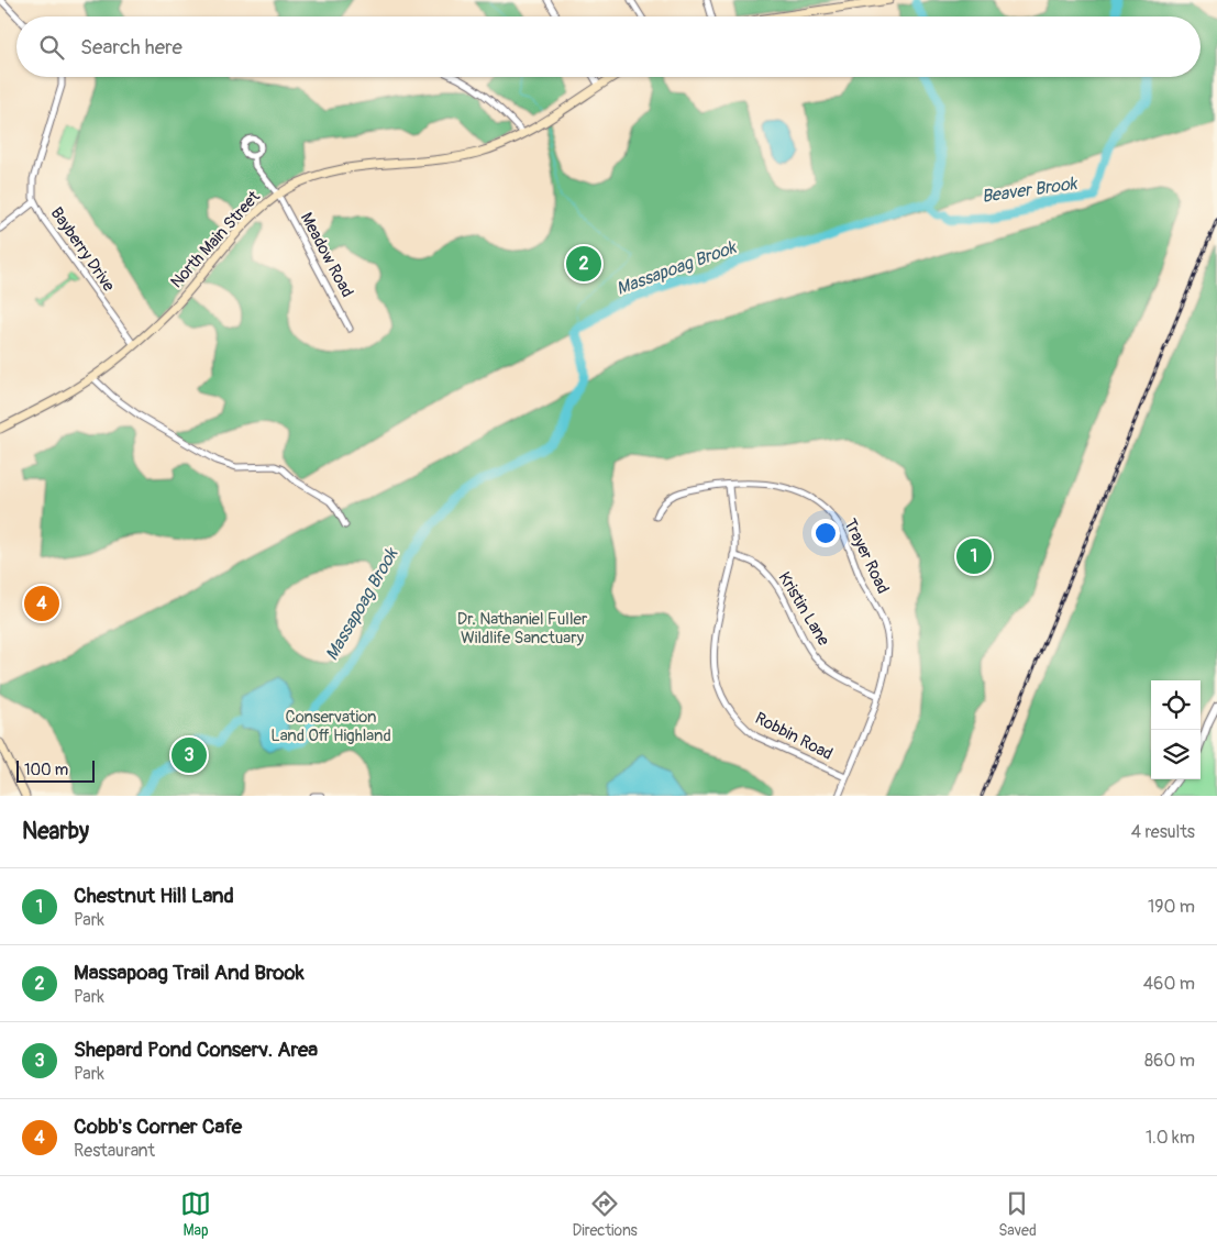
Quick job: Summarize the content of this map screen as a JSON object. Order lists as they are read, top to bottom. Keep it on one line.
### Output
{"streets":{"main road":["North Main Street"],"street":["Bayberry Drive","Meadow Road","Trayer Road","Kristin Lane","Robbin Road"]},"crossings":[["North Main Street","Bayberry Drive"],["North Main Street","Meadow Road"],["Trayer Road","Kristin Lane"],["Trayer Road","Robbin Road"],["Kristin Lane","Robbin Road"]],"water":["Beaver Brook","Massapoag Brook"],"parks":["Dr. Nathaniel Fuller Wildlife Sanctuary","Conservation Land Off Highland"],"scale_bar":"100 m","page":{"search":"Search here","pins":["2","1","4","3"],"scale":"100 m","heading":["Nearby","4 results"],"list":[{"mark":"1","name":"Chestnut Hill Land","note":"Park","value":"190 m"},{"mark":"2","name":"Massapoag Trail And Brook","note":"Park","value":"460 m"},{"mark":"3","name":"Shepard Pond Conserv. Area","note":"Park","value":"860 m"},{"mark":"4","name":"Cobb's Corner Cafe","note":"Restaurant","value":"1.0 km"}],"nav":["Map","Directions","Saved"]}}
